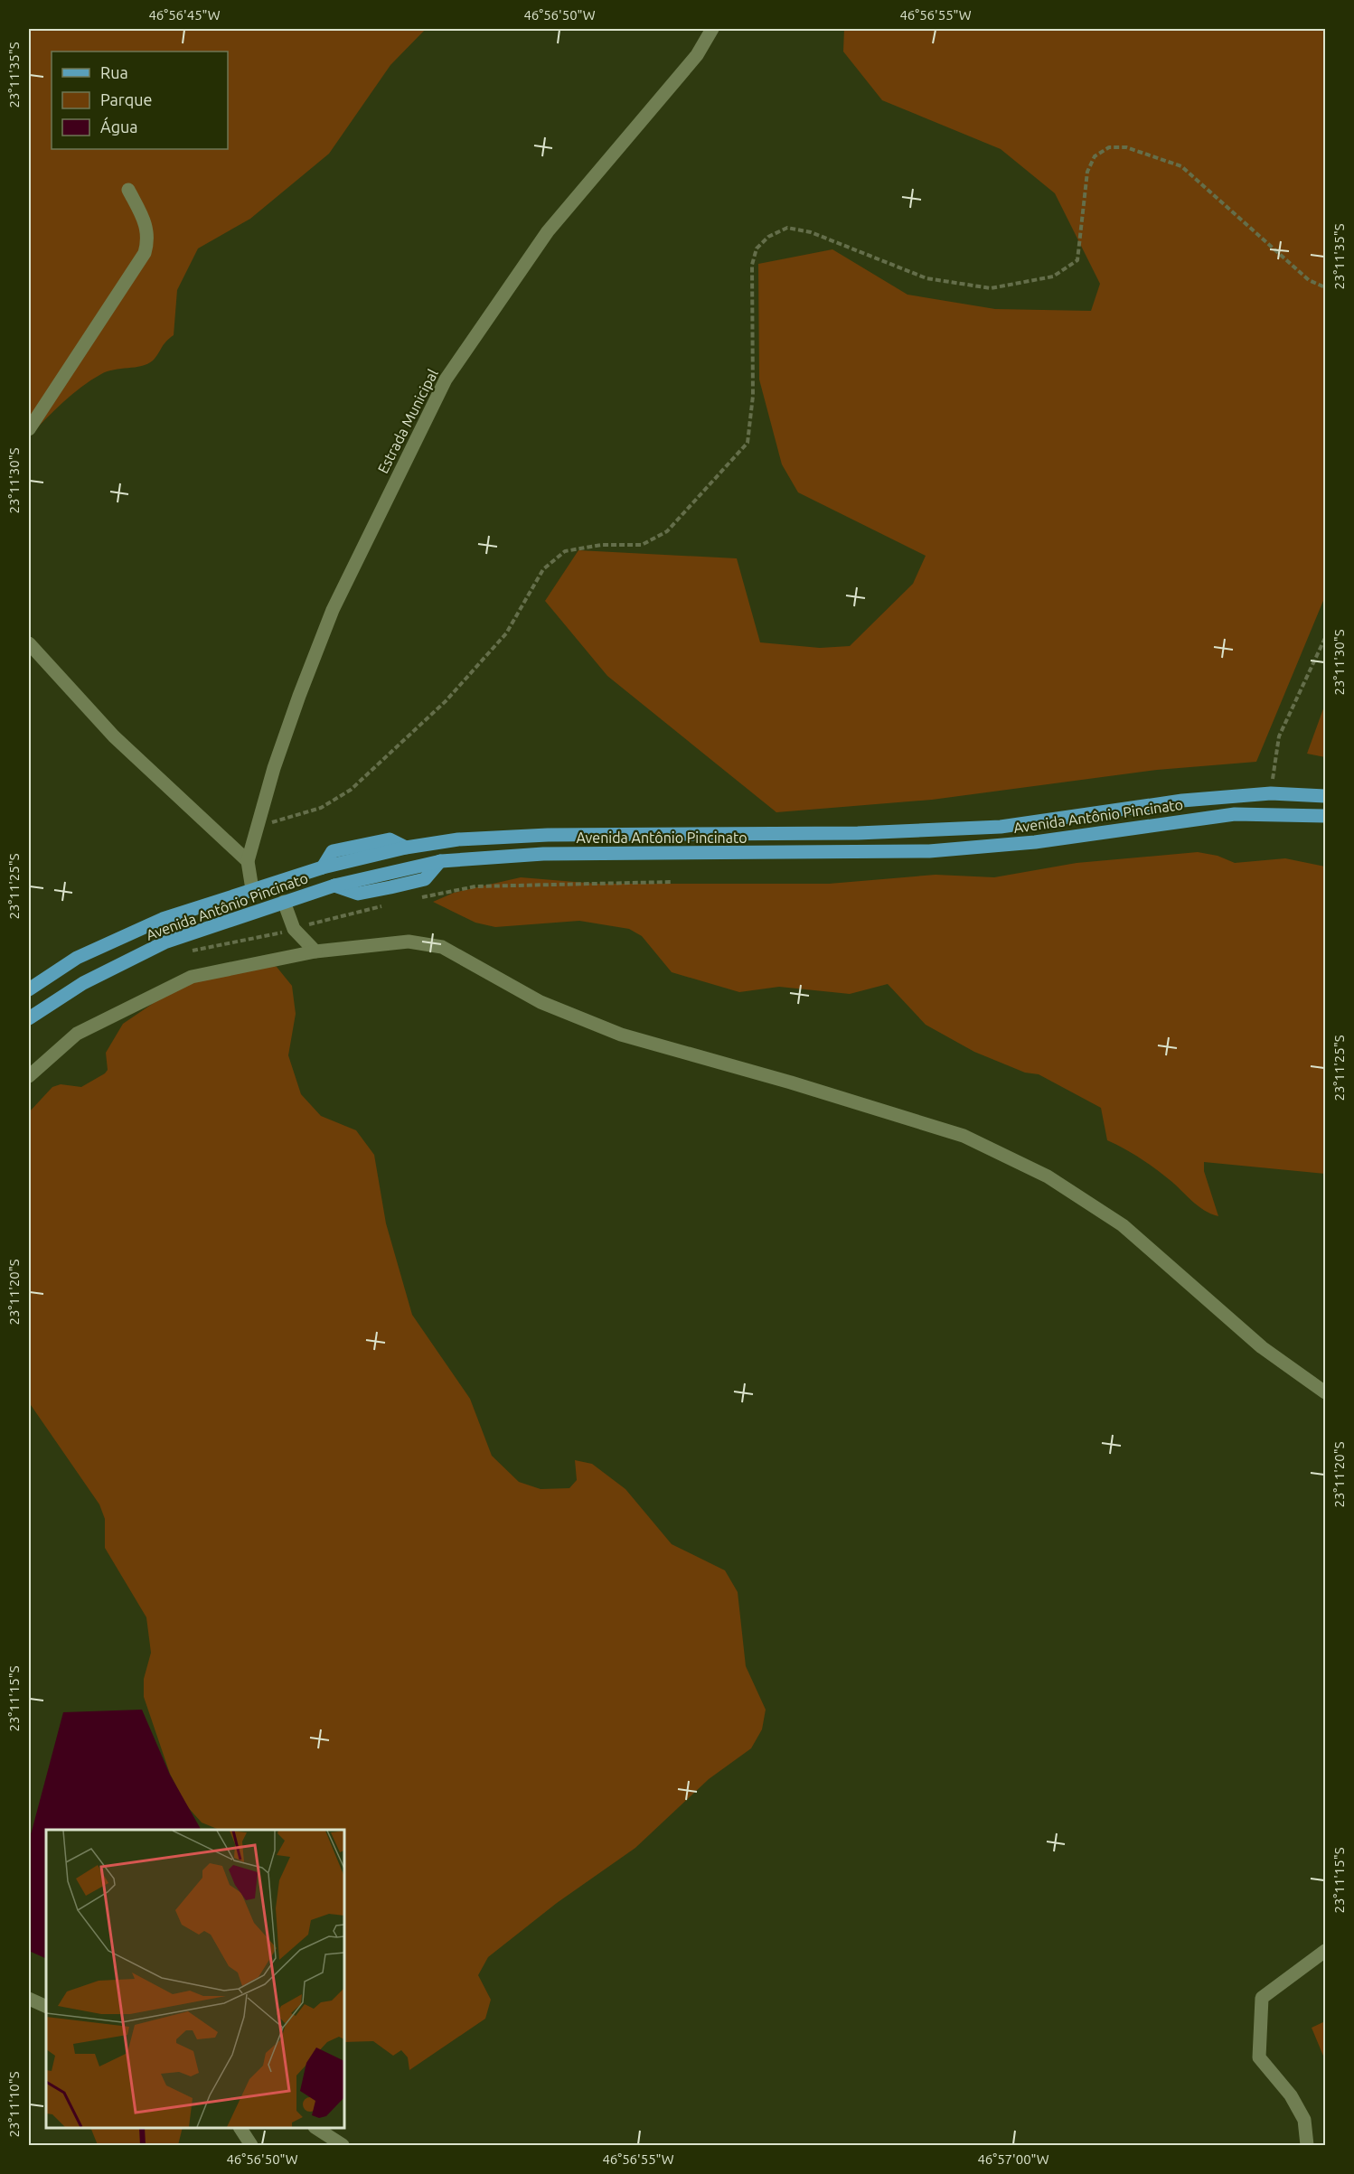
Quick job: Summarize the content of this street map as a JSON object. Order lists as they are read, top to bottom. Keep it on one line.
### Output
{"streets":{"main road":["Avenida Antônio Pincinato"],"street":["Estrada Municipal"]},"crossings":[["Estrada Municipal","Avenida Antônio Pincinato"]],"legend":["Rua","Parque","Água"],"coordinates":["46°56'45\"W","46°56'50\"W","46°56'55\"W","23°11'35\"S","23°11'30\"S","23°11'25\"S","23°11'20\"S","23°11'15\"S","23°11'10\"S","46°57'00\"W"]}
